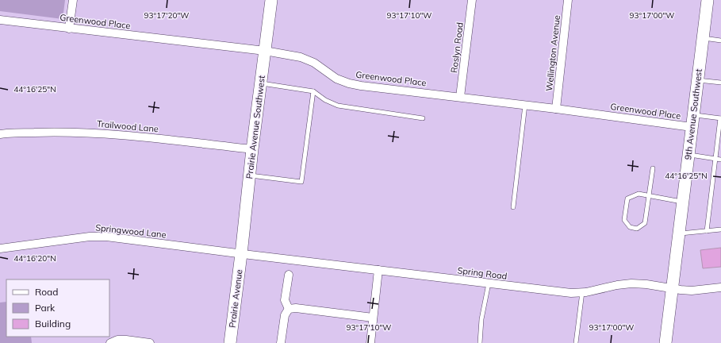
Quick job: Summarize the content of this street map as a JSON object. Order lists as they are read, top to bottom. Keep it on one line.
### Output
{"streets":{"street":["Greenwood Place","Roslyn Road","Wellington Avenue","9th Avenue Southwest","Trailwood Lane","Prairie Avenue Southwest","Springwood Lane","Spring Road","Prairie Avenue"]},"crossings":[["Greenwood Place","Roslyn Road"],["Greenwood Place","Wellington Avenue"],["Greenwood Place","9th Avenue Southwest"],["Greenwood Place","Prairie Avenue Southwest"],["9th Avenue Southwest","Spring Road"],["Trailwood Lane","Prairie Avenue Southwest"],["Prairie Avenue Southwest","Springwood Lane"],["Prairie Avenue Southwest","Spring Road"],["Prairie Avenue Southwest","Prairie Avenue"],["Springwood Lane","Spring Road"],["Springwood Lane","Prairie Avenue"],["Spring Road","Prairie Avenue"]],"legend":["Road","Park","Building"],"coordinates":["93°17'20\"W","93°17'10\"W","93°17'00\"W","44°16'25\"N","44°16'20\"N"]}
